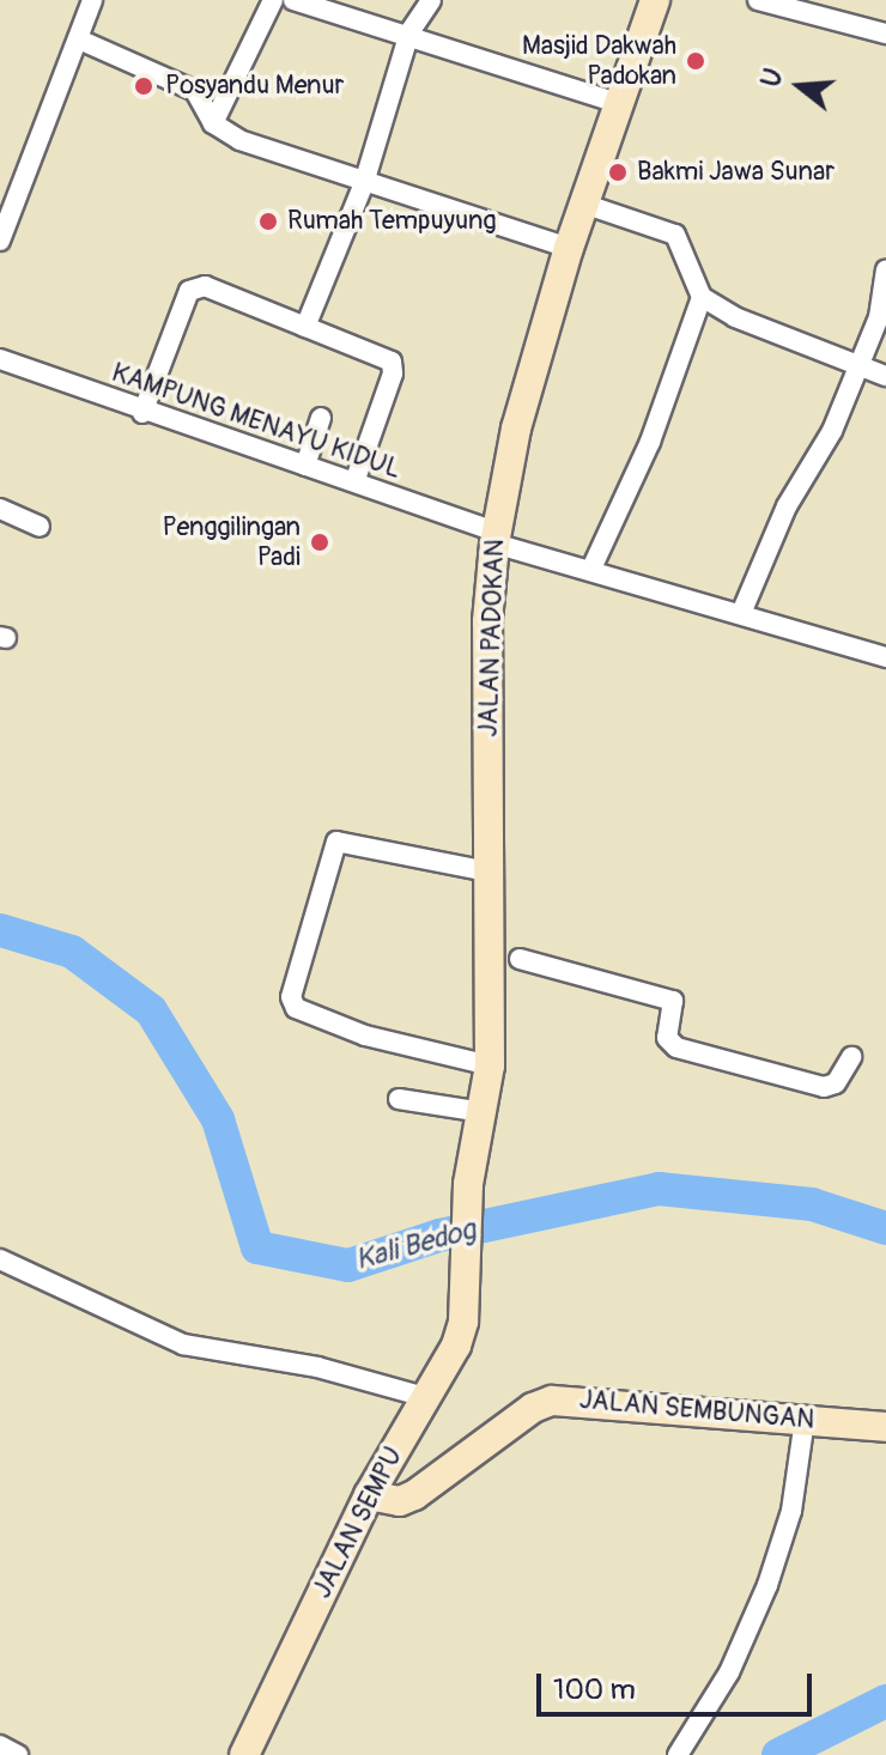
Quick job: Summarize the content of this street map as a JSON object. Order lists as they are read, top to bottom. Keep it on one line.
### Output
{"streets":{"main road":["JALAN PADOKAN","JALAN SEMBUNGAN","JALAN SEMPU"],"street":["KAMPUNG MENAYU KIDUL"]},"crossings":[["KAMPUNG MENAYU KIDUL","JALAN PADOKAN"],["JALAN PADOKAN","JALAN SEMPU"],["JALAN SEMBUNGAN","JALAN SEMPU"]],"water":["Kali Bedog"],"places":["Masjid Dakwah Padokan","Posyandu Menur","Bakmi Jawa Sunar","Rumah Tempuyung","Penggilingan Padi"],"scale_bar":"100 m","north":"left"}
